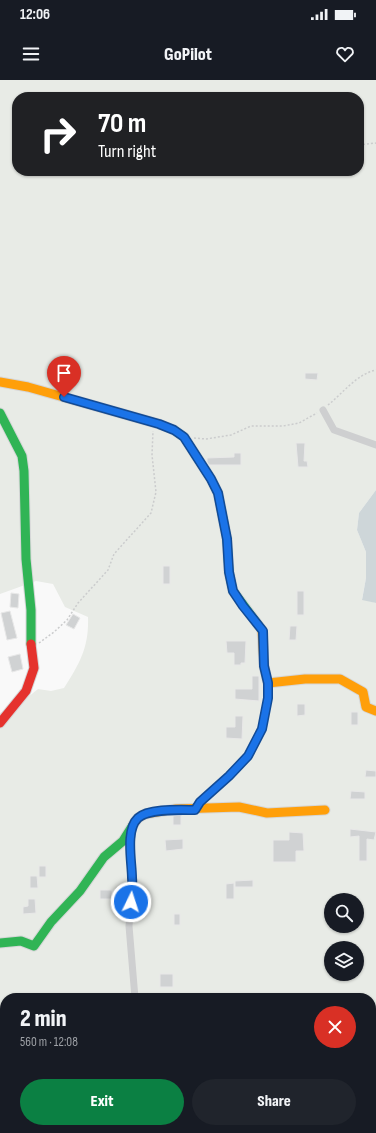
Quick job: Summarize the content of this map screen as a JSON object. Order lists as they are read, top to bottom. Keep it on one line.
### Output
{"page":{"status":"12:06","header":"GoPilot","turn":["70 m","Turn right"],"heading":["2 min","560 m · 12:08"],"buttons":["Exit","Share"]}}
